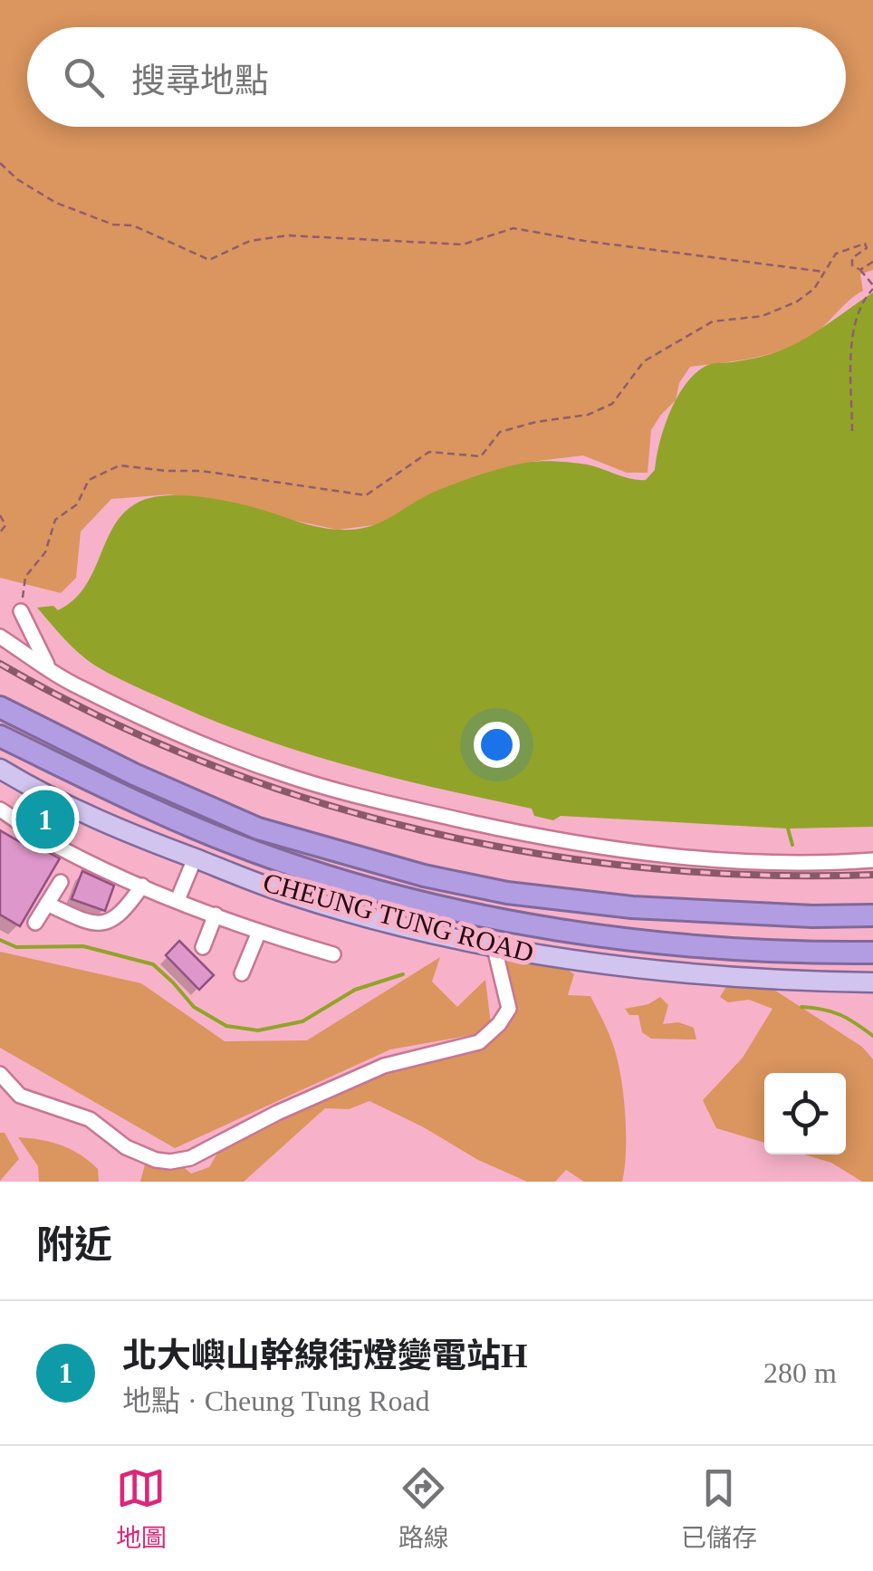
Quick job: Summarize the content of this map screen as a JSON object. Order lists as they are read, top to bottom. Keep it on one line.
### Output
{"streets":{"main road":["CHEUNG TUNG ROAD"]},"page":{"search":"搜尋地點","pins":"1","heading":"附近","list":[{"mark":"1","name":"北大嶼山幹線街燈變電站H","note":"地點 · Cheung Tung Road","value":"280 m"}],"nav":["地圖","路線","已儲存"]}}
